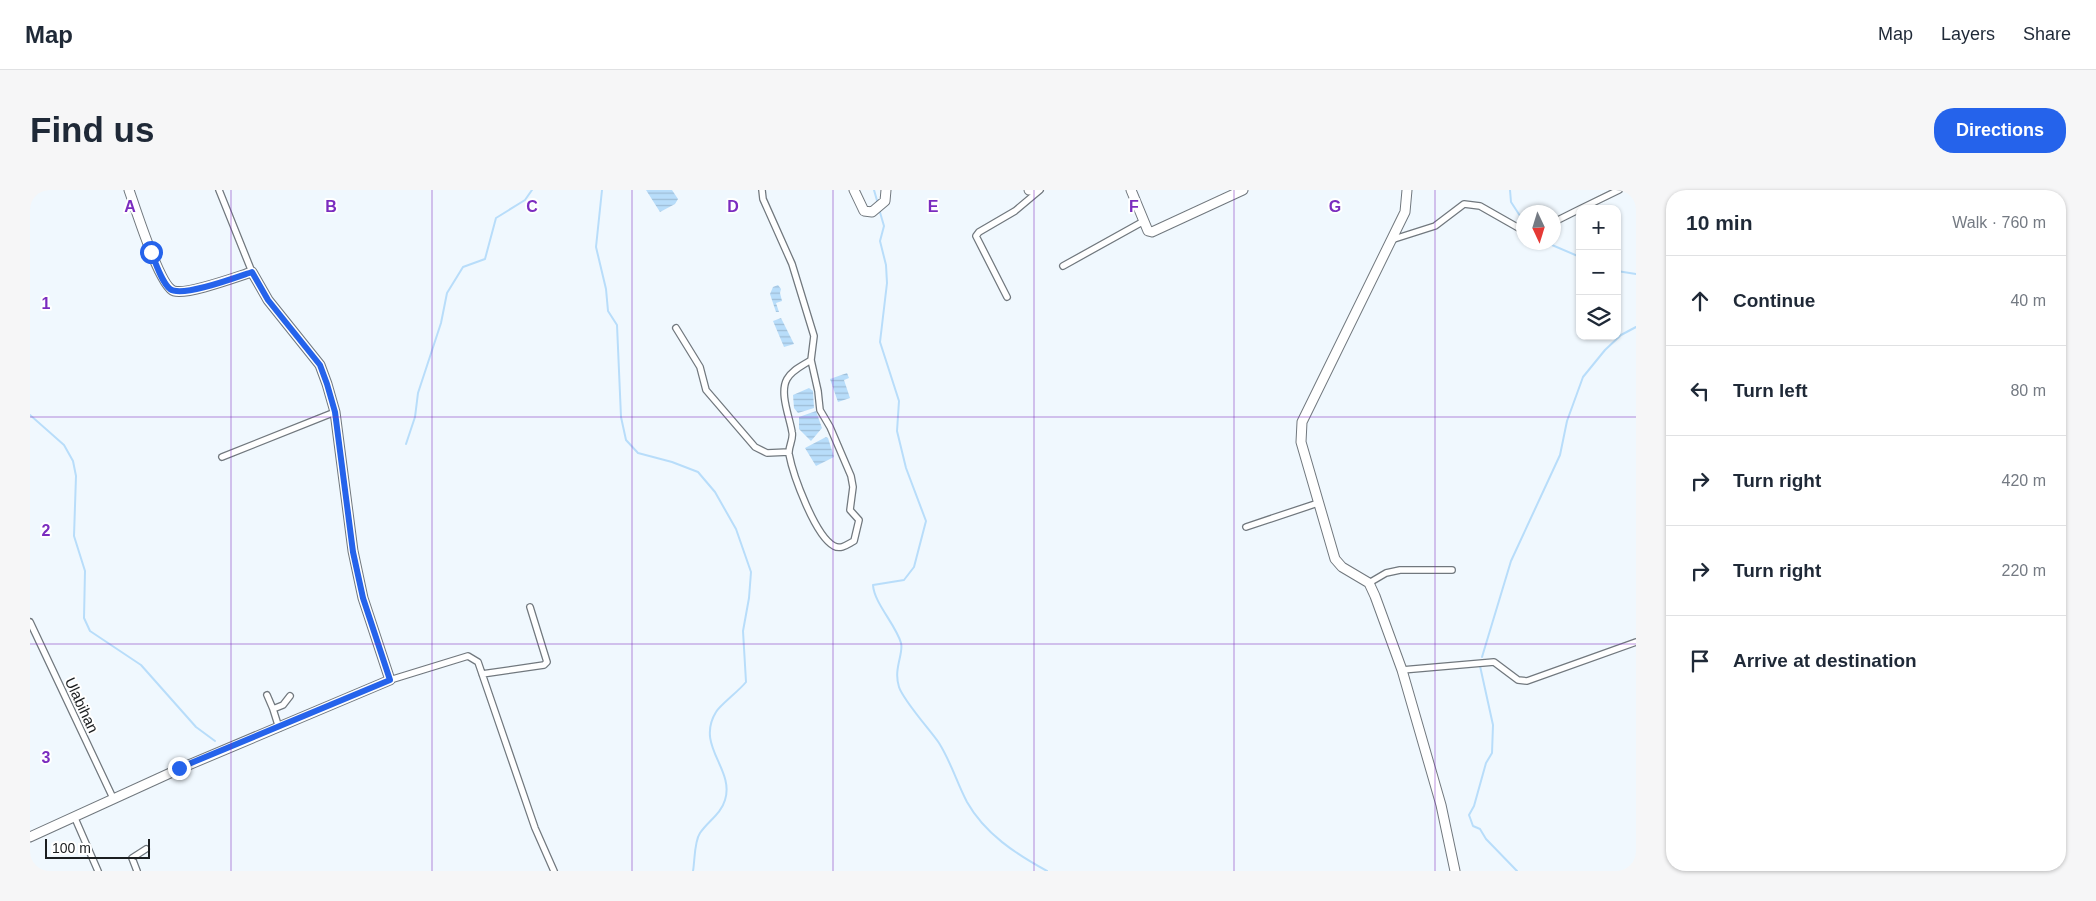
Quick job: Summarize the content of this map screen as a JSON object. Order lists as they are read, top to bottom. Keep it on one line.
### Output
{"streets":{"street":["Ulabihan"]},"scale_bar":"100 m","north":"bottom","page":{"header":"Map","nav":["Map","Layers","Share"],"buttons":"Directions","title":"Find us","heading":["10 min","Walk · 760 m"],"map_buttons":["+","−"],"list":[["Continue","40 m"],["Turn left","80 m"],["Turn right","420 m"],["Turn right","220 m"],"Arrive at destination"],"scale":"100 m"},"grid":{"columns":["A","B","C","D","E","F","G"],"rows":["1","2","3"]}}
